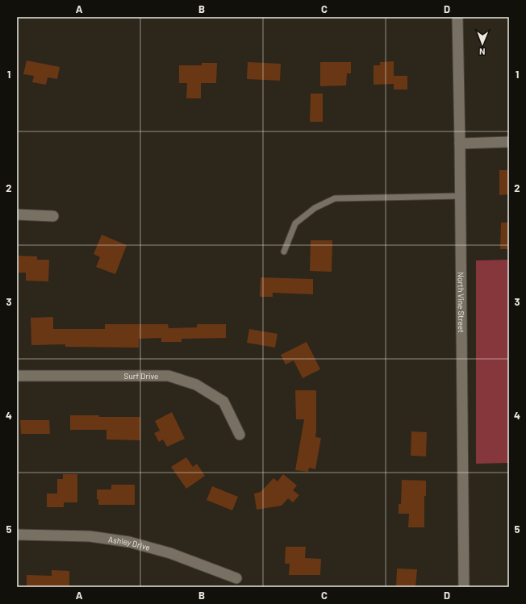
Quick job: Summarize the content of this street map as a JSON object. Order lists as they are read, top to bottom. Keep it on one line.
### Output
{"streets":{"street":["North Vine Street","Surf Drive","Ashley Drive"]},"north":"bottom","grid":{"columns":["A","B","C","D"],"rows":["1","2","3","4","5"]}}
